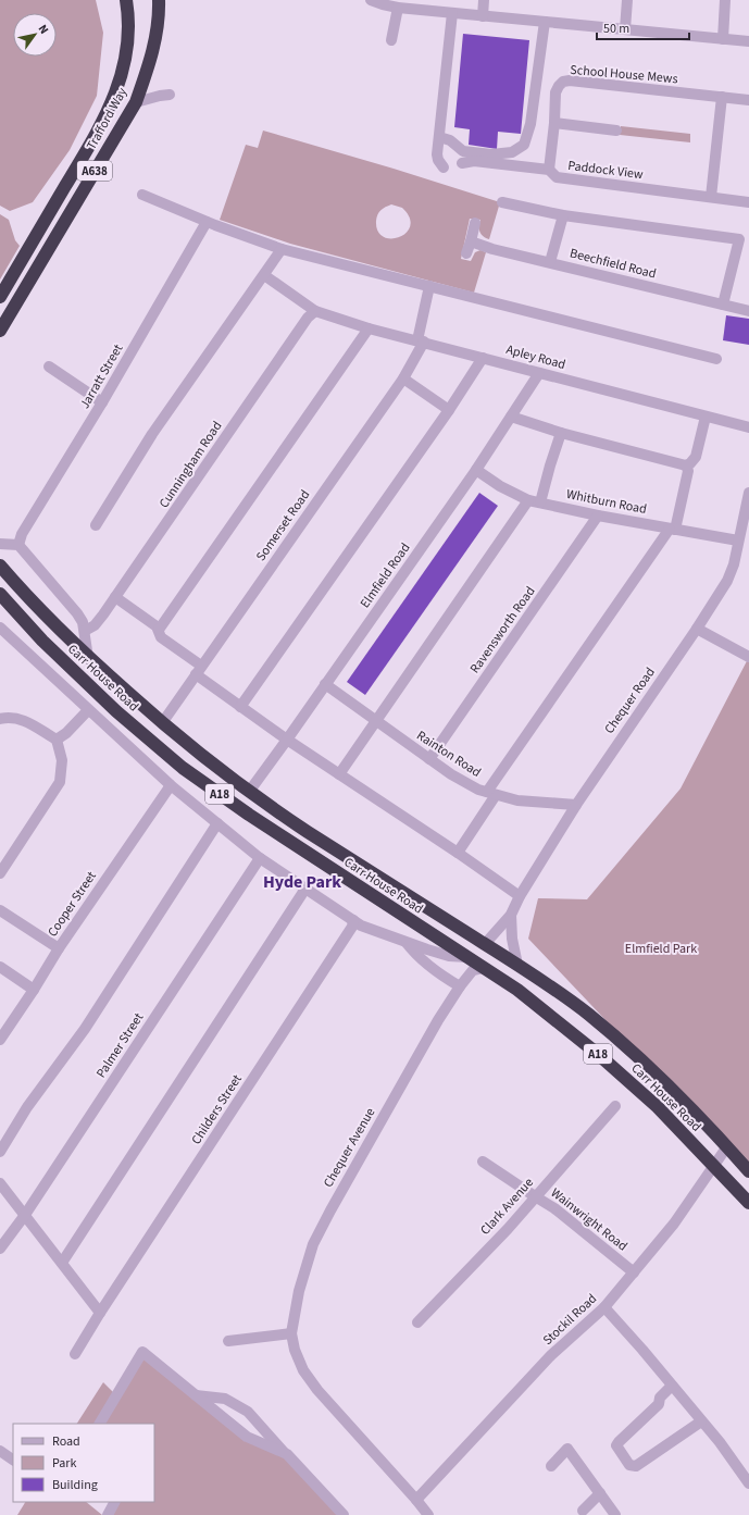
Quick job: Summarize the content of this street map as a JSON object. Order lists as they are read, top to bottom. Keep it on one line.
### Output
{"streets":{"highway":["Trafford Way","A638","Carr House Road","A18"],"street":["School House Mews","Paddock View","Beechfield Road","Apley Road","Jarratt Street","Cunningham Road","Whitburn Road","Somerset Road","Elmfield Road","Ravensworth Road","Chequer Road","Rainton Road","Cooper Street","Palmer Street","Childers Street","Chequer Avenue","Clark Avenue","Wainwright Road","Stockil Road"]},"crossings":[["School House Mews","Paddock View"],["Apley Road","Cunningham Road"],["Apley Road","Somerset Road"],["Apley Road","Elmfield Road"],["Whitburn Road","Elmfield Road"],["Whitburn Road","Ravensworth Road"],["Whitburn Road","Chequer Road"],["Somerset Road","Carr House Road"],["Elmfield Road","Carr House Road"],["Elmfield Road","Rainton Road"],["Ravensworth Road","Rainton Road"],["Carr House Road","Chequer Road"],["Carr House Road","Chequer Avenue"],["Carr House Road","Stockil Road"],["Chequer Road","Rainton Road"],["Chequer Avenue","Stockil Road"],["Clark Avenue","Wainwright Road"],["Wainwright Road","Stockil Road"]],"districts":["Hyde Park"],"parks":["Elmfield Park"],"legend":["Road","Park","Building"],"scale_bar":"50 m","north":"top right"}
